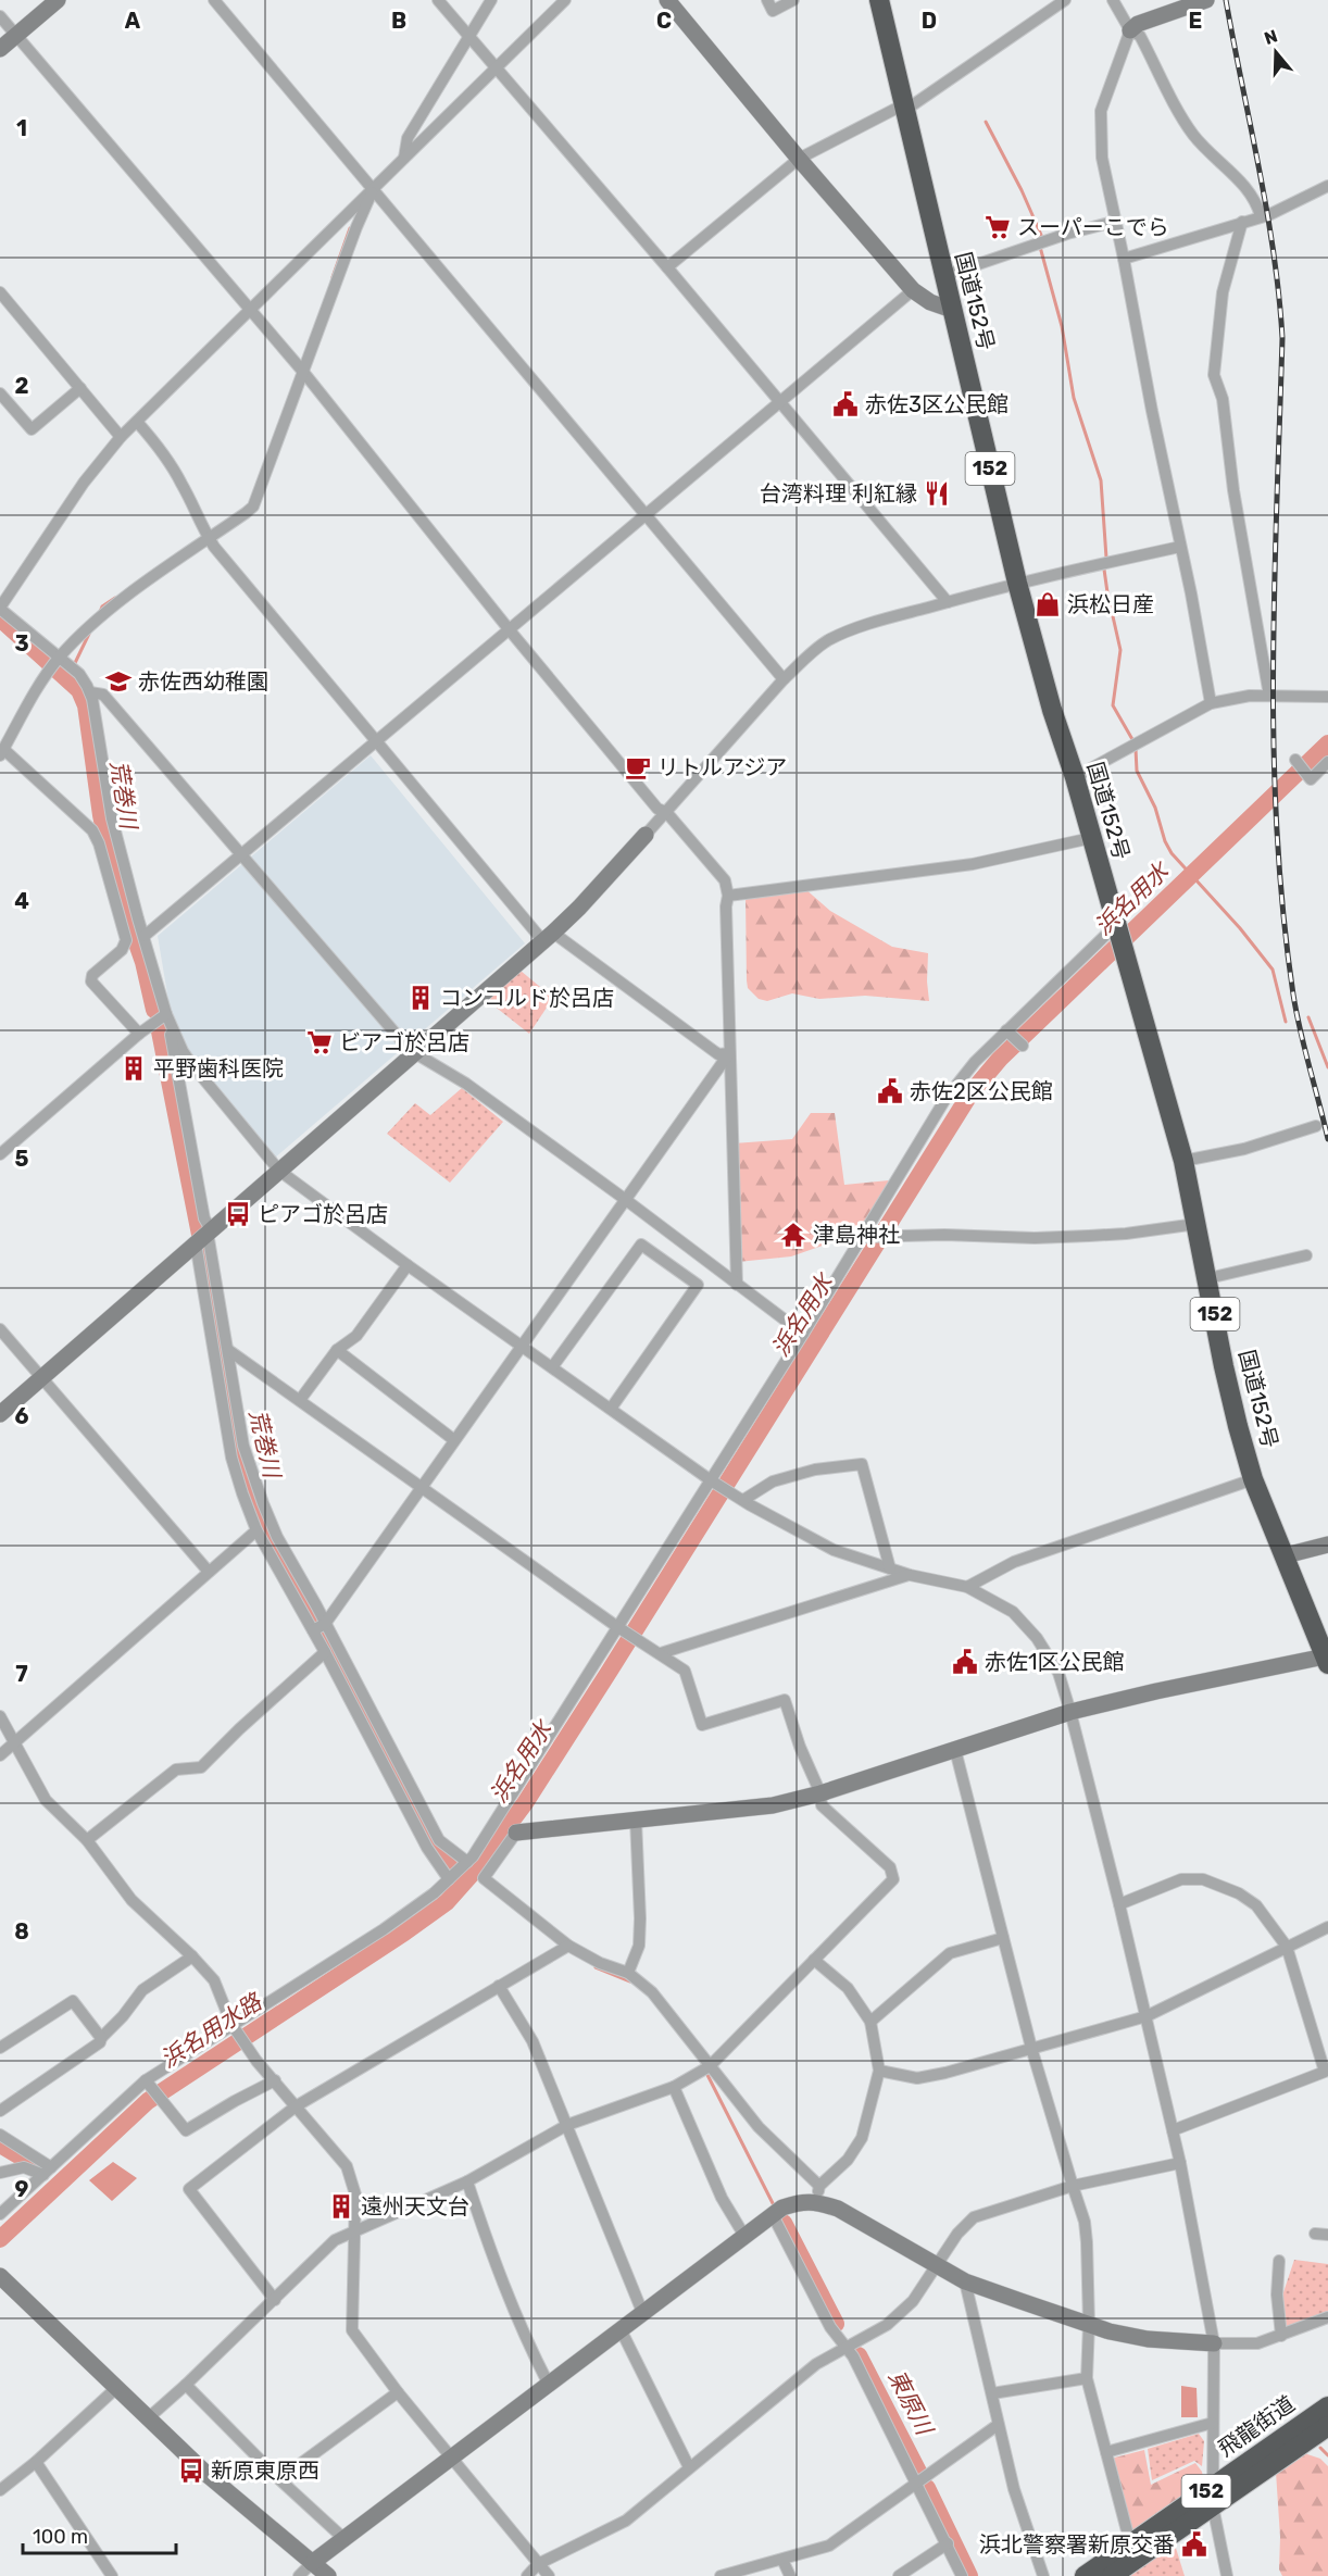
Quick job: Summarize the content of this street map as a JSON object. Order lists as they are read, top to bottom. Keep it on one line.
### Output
{"streets":{"highway":["国道152号","152","飛龍街道"]},"water":["荒巻川","浜名用水","浜名用水路","東原川"],"places":{"supermarket":["スーパーこでら","ビアゴ於呂店"],"public building":["赤佐3区公民館","赤佐2区公民館","赤佐1区公民館","浜北警察署新原交番"],"restaurant":["台湾料理 利紅縁"],"shop":["浜松日産"],"school or university":["赤佐西幼稚園"],"cafe":["リトルアジア"],"building":["コンコルド於呂店","平野歯科医院","遠州天文台"],"bus stop":["ピアゴ於呂店","新原東原西"],"temple":["津島神社"]},"scale_bar":"100 m","north":"top","grid":{"columns":["A","B","C","D","E"],"rows":["1","2","3","4","5","6","7","8","9"]}}
